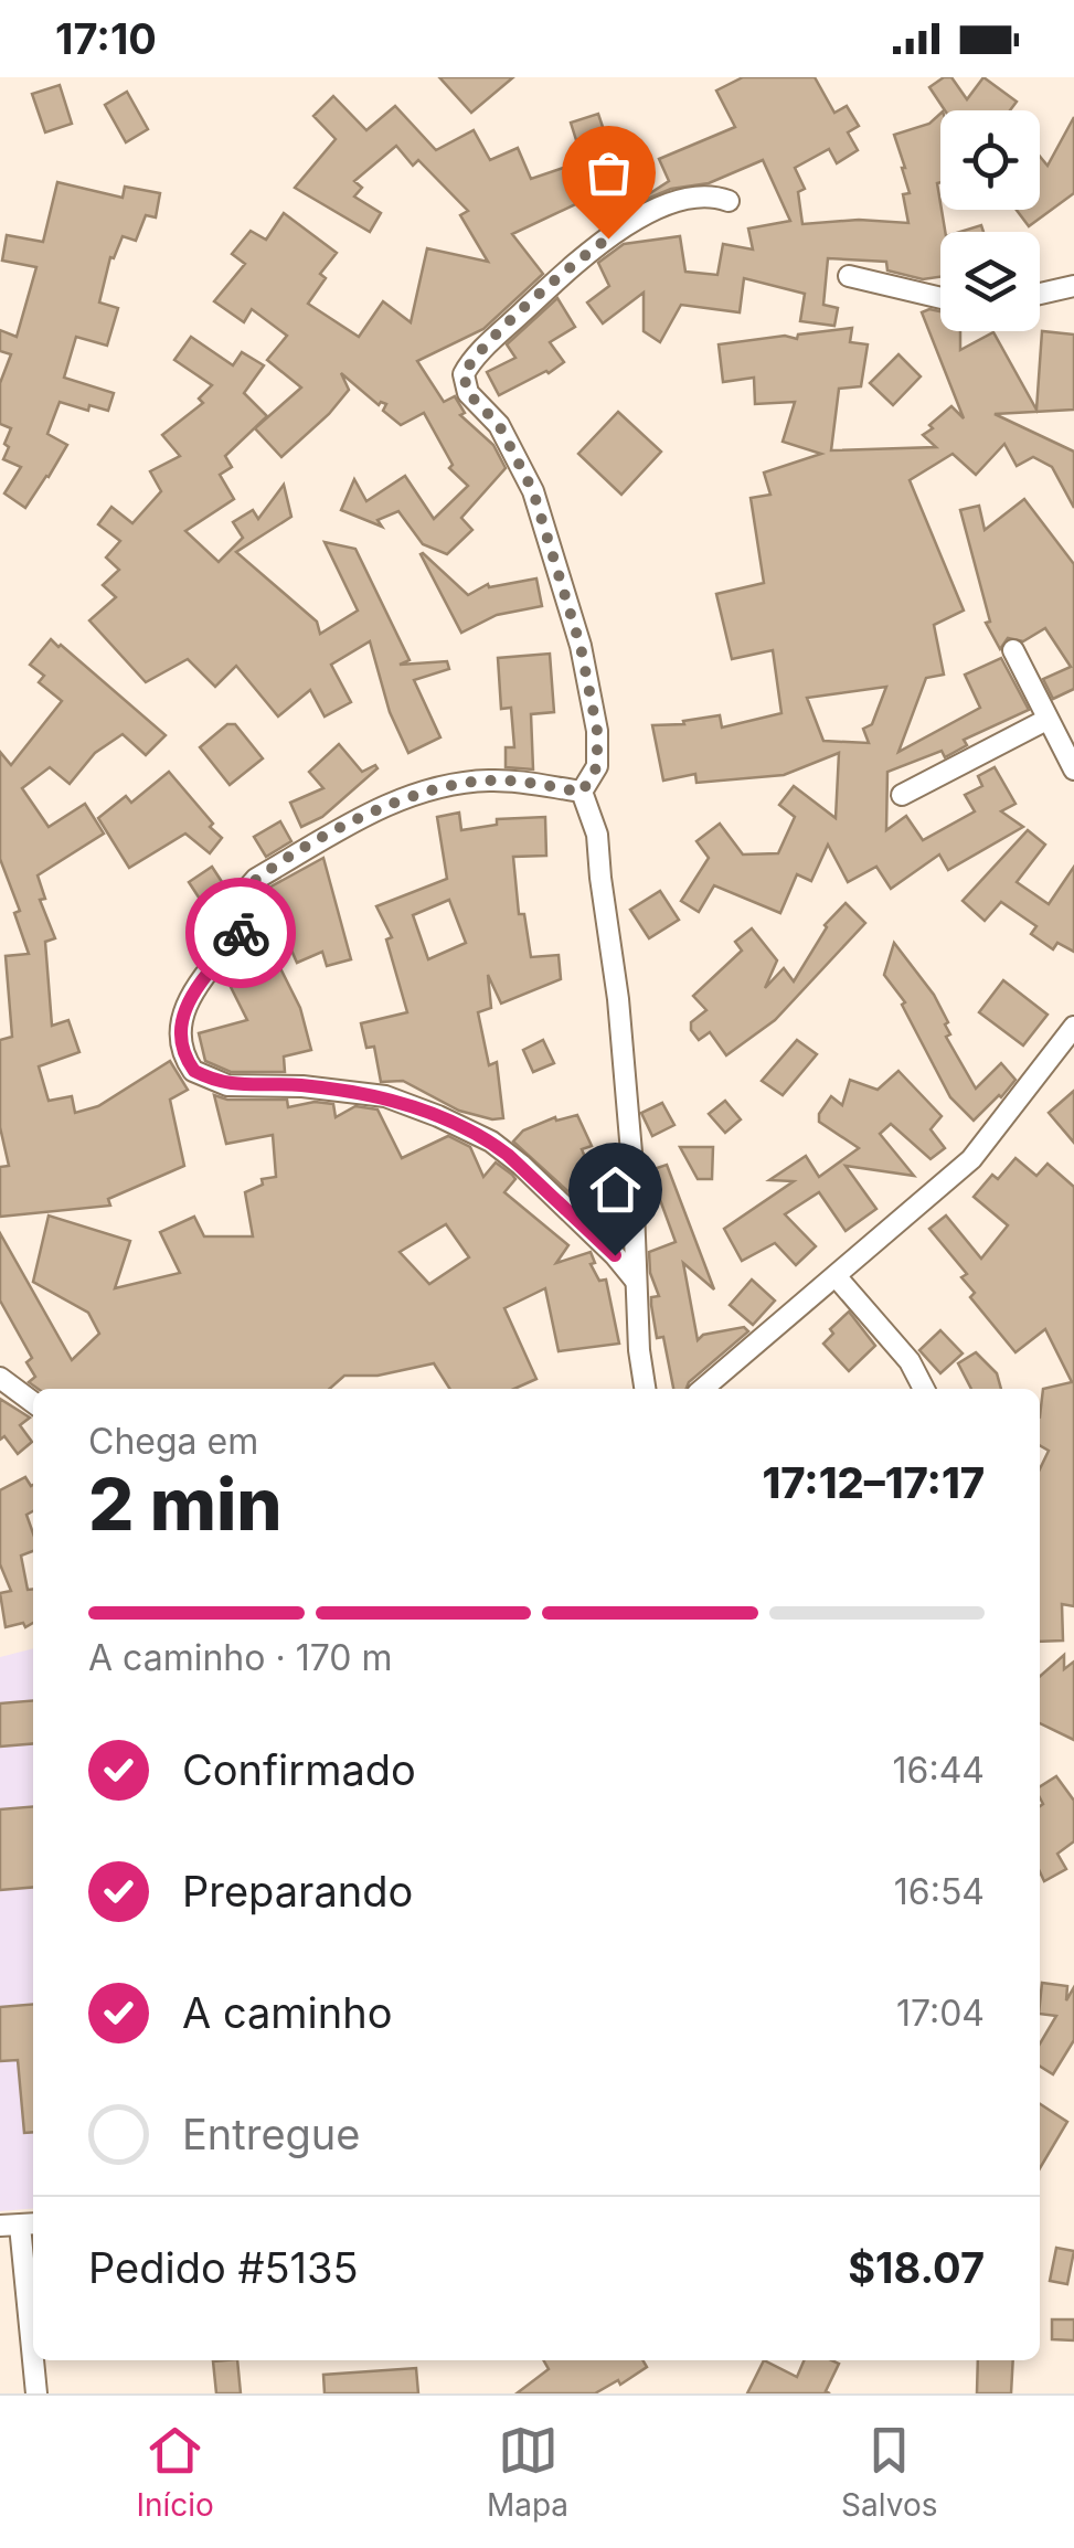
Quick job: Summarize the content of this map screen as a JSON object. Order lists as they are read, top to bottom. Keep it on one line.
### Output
{"page":{"status":"17:10","heading":["2 min","Chega em","17:12–17:17"],"panel":["Pedido #5135","$18.07"],"bar":"A caminho · 170 m","list":[["Confirmado","16:44"],["Preparando","16:54"],["A caminho","17:04"],"Entregue"],"tabs":["Início","Mapa","Salvos"]}}
